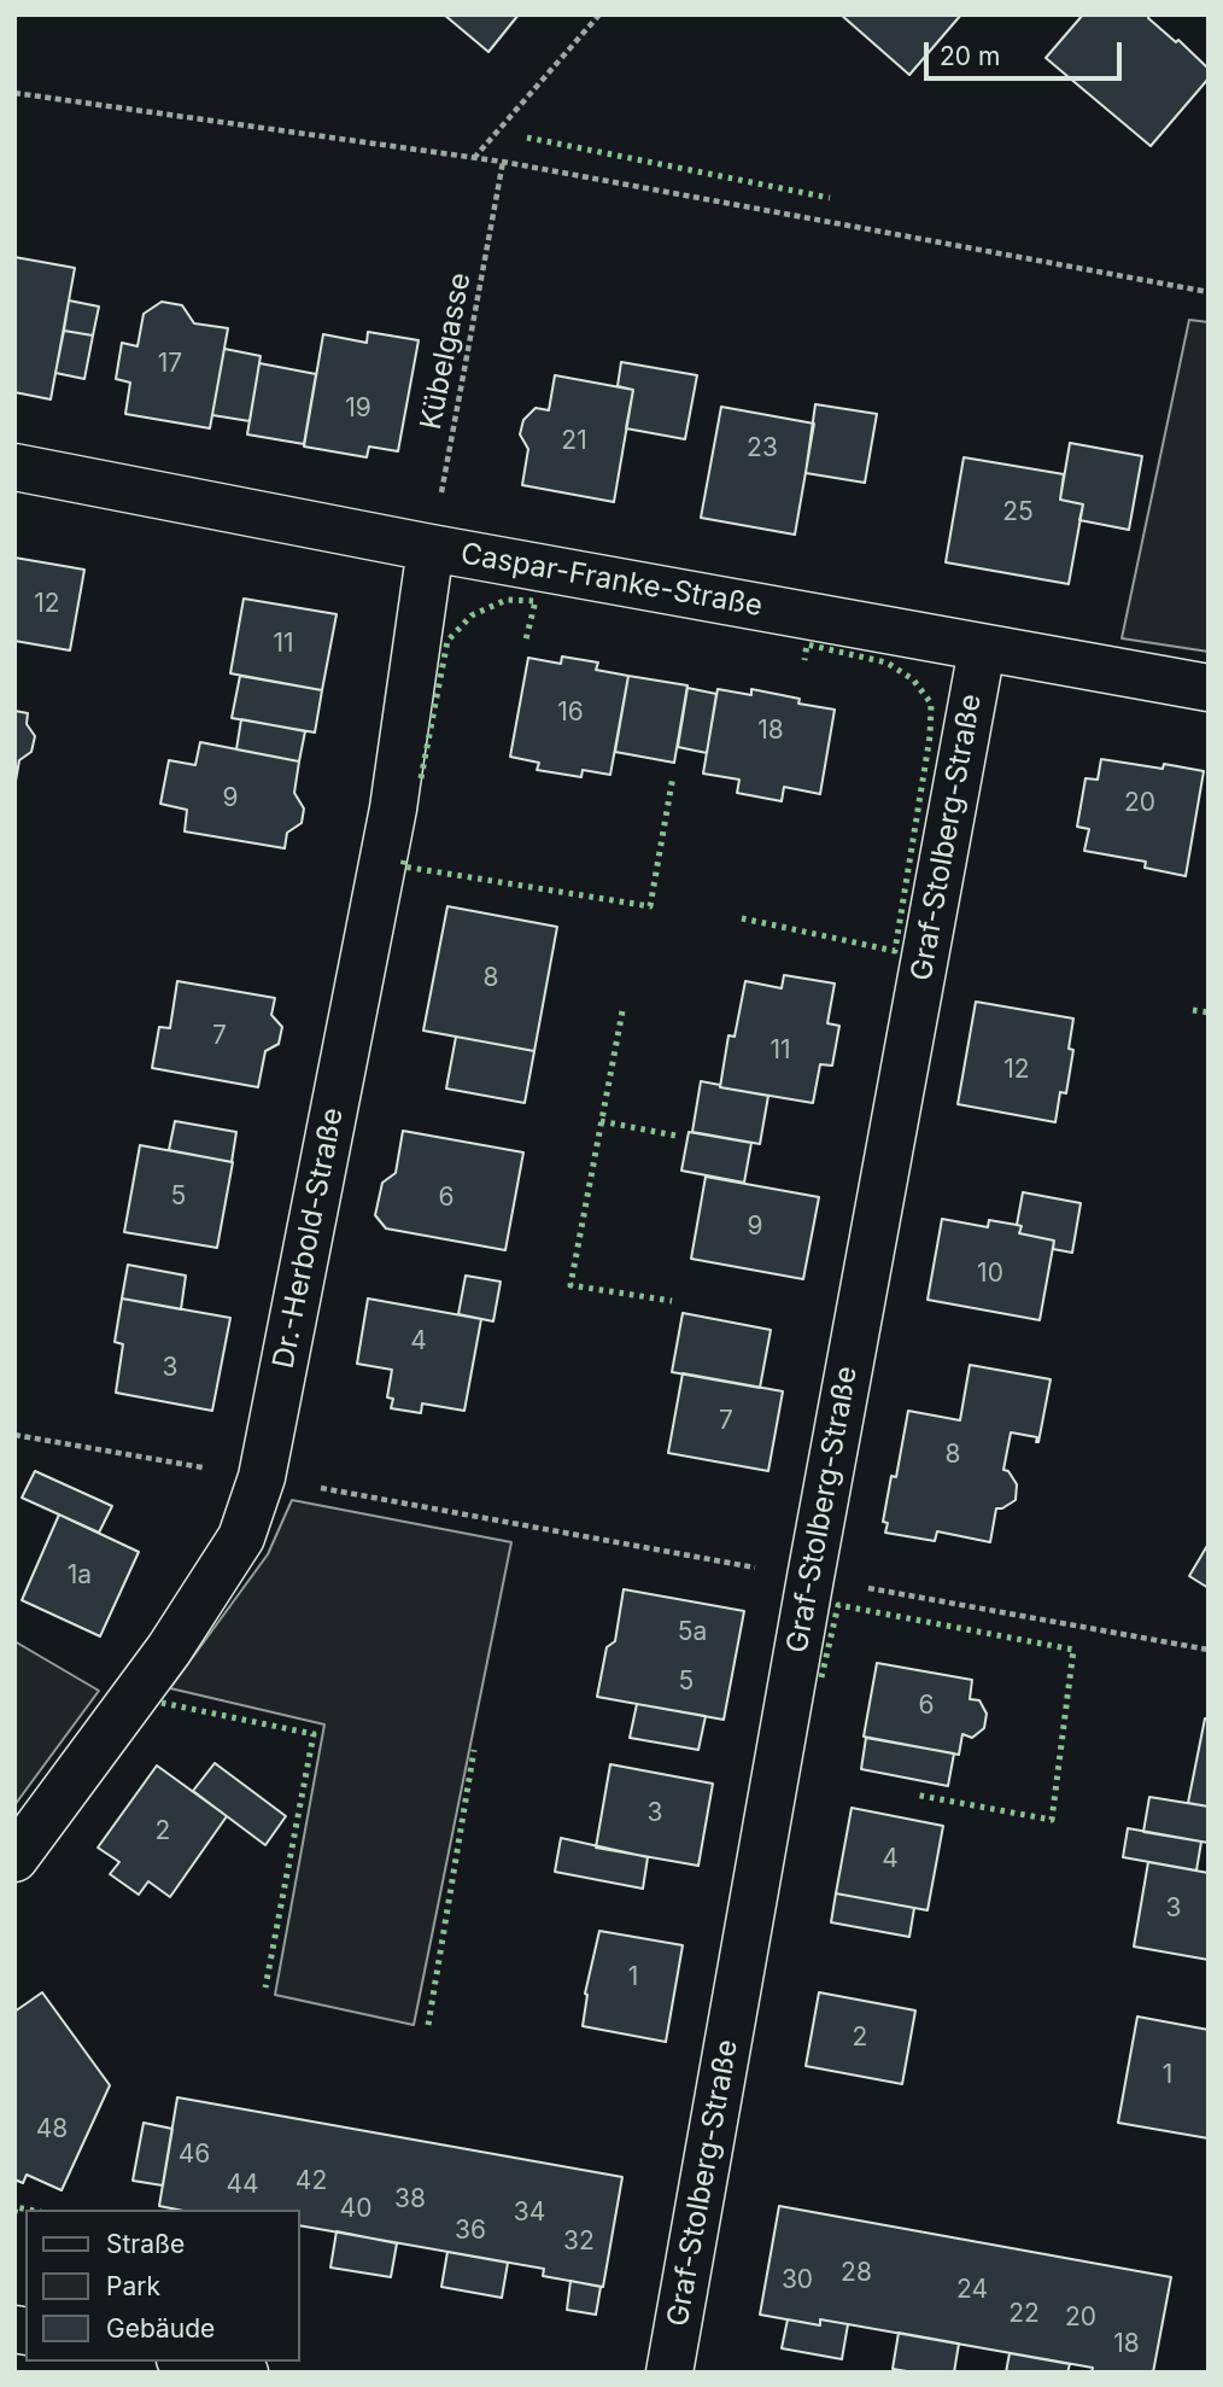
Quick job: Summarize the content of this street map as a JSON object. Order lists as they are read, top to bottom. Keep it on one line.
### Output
{"streets":{"street":["Caspar-Franke-Straße","Graf-Stolberg-Straße","Dr.-Herbold-Straße"],"path":["Kübelgasse"]},"crossings":[["Kübelgasse","Caspar-Franke-Straße"],["Kübelgasse","Dr.-Herbold-Straße"],["Caspar-Franke-Straße","Graf-Stolberg-Straße"],["Caspar-Franke-Straße","Dr.-Herbold-Straße"]],"house_numbers":["17","19","21","23","25","12","11","16","18","9","20","8","7","11","12","5","6","9","10","4","3","7","8","1a","5a","5","6","3","2","4","3","1","2","1","48","46","42","44","38","40","34","36","32","28","30","24","22","20","18"],"legend":["Straße","Park","Gebäude"],"scale_bar":"20 m"}
